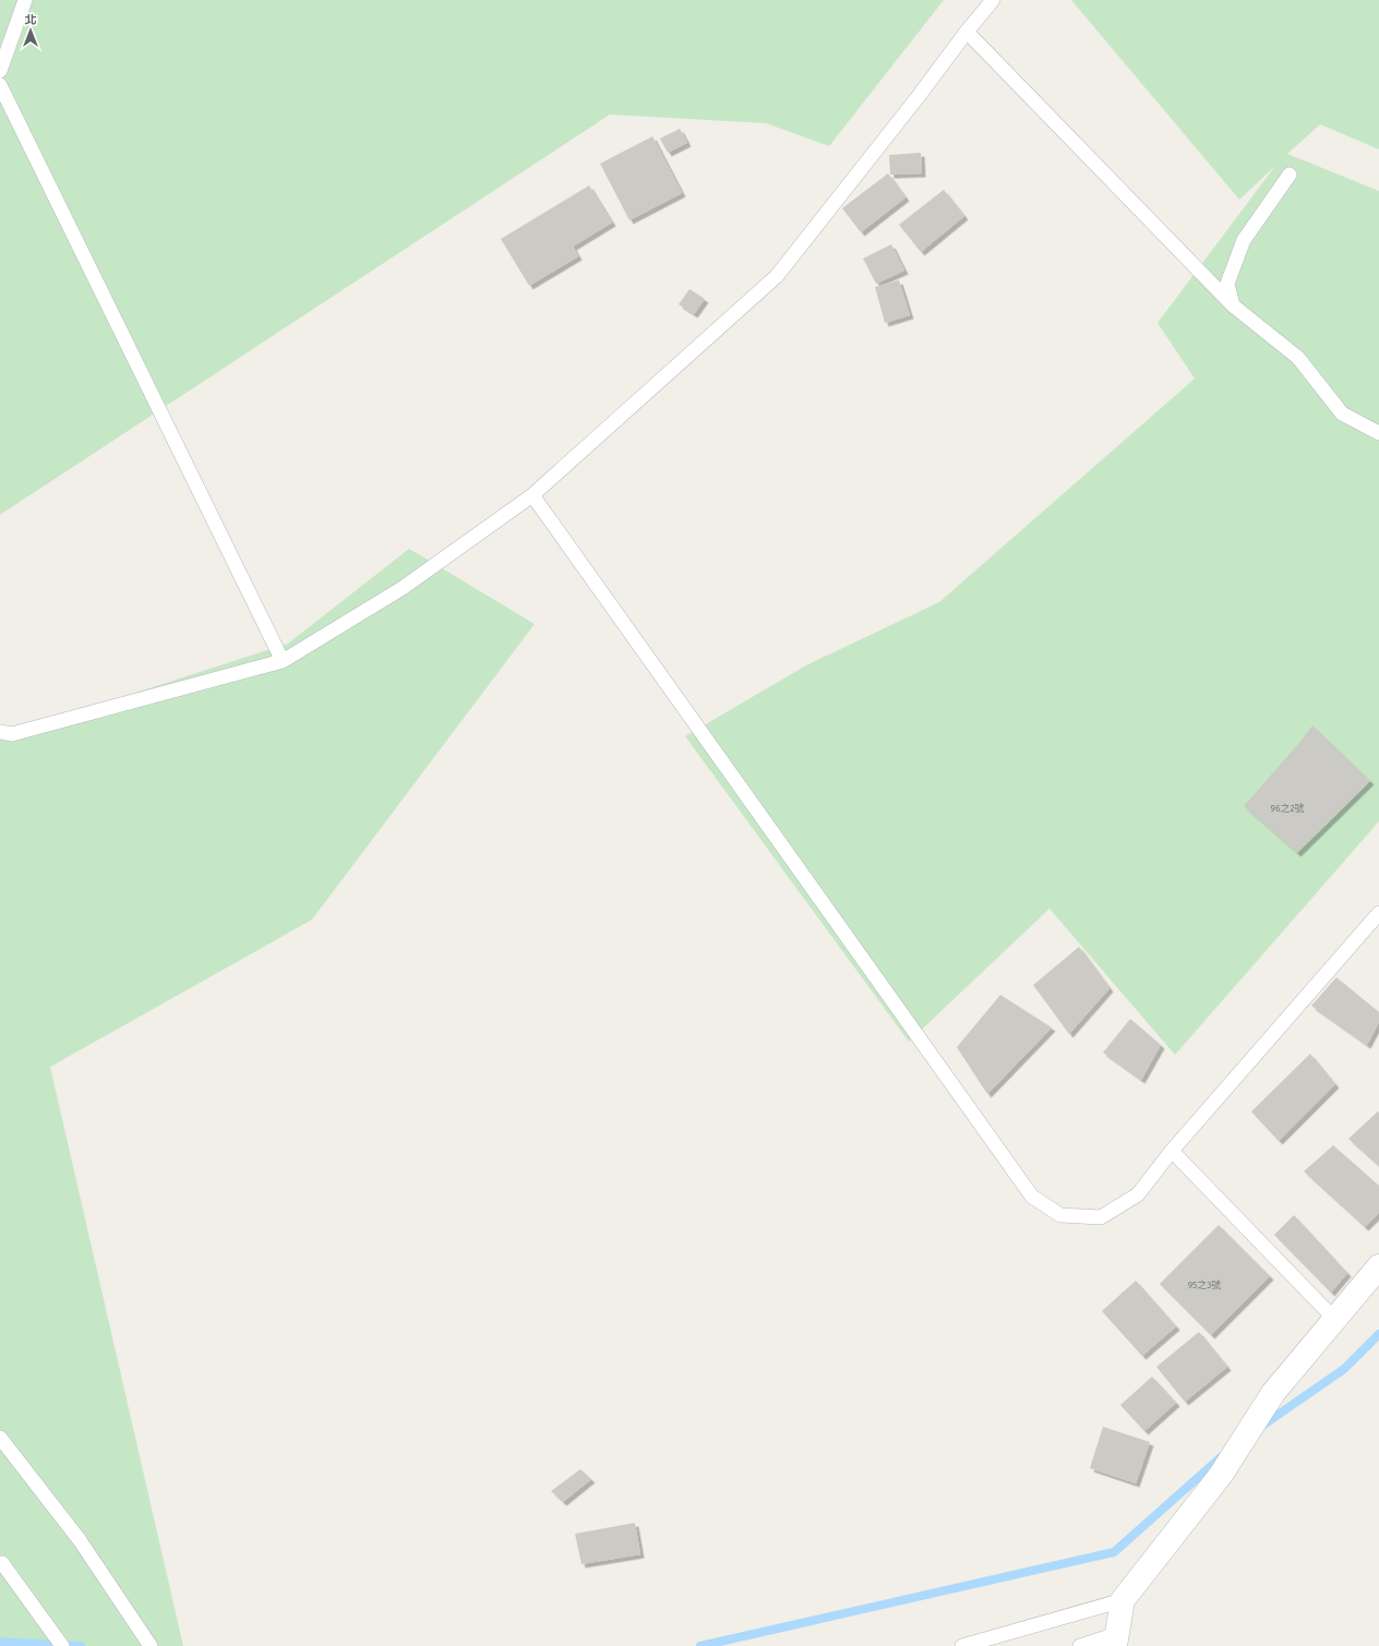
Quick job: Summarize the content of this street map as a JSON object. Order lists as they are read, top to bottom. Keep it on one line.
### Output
{"house_numbers":["96之2號","95之3號"],"north":"top"}
